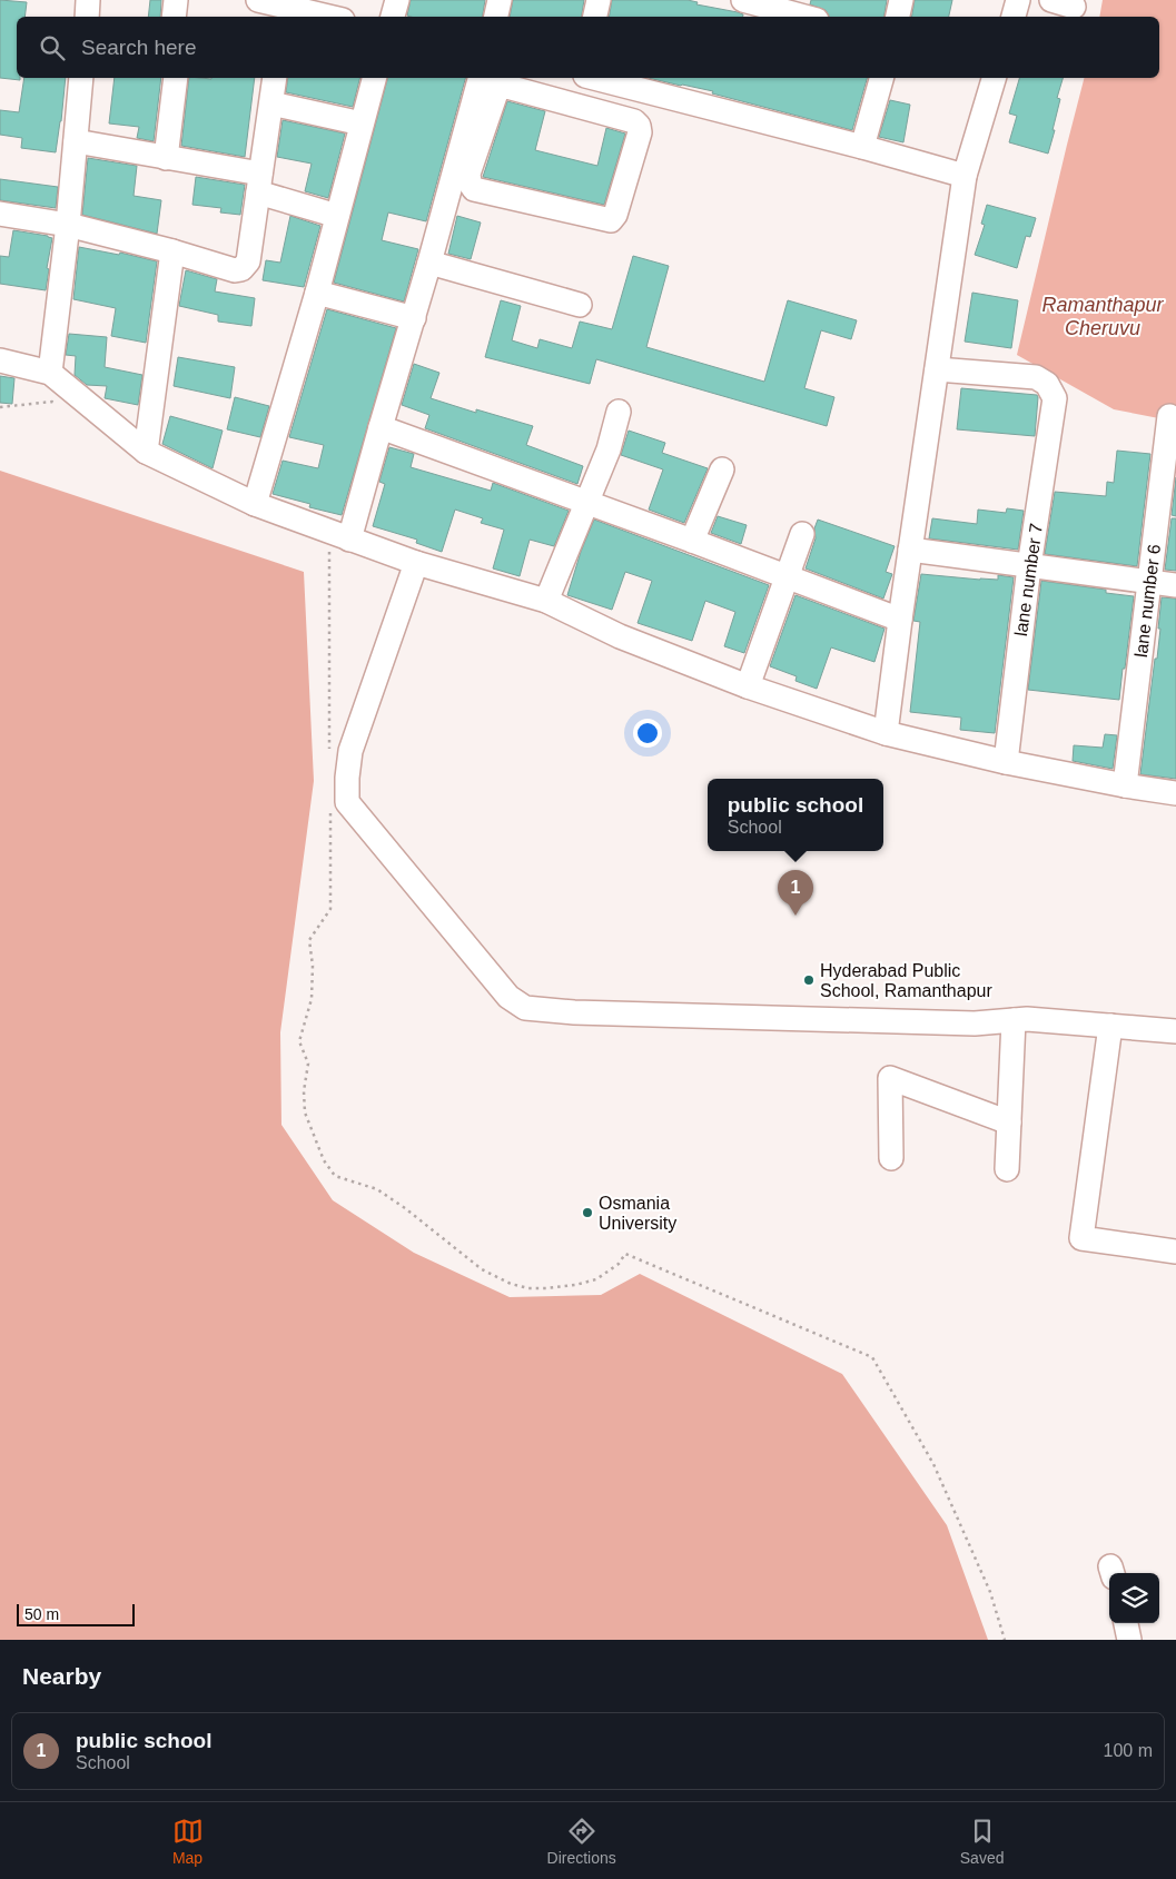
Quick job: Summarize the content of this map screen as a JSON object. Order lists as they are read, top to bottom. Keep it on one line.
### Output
{"streets":{"street":["lane number 7","lane number 6"]},"water":["Ramanthapur Cheruvu"],"places":["Hyderabad Public School, Ramanthapur","Osmania University"],"scale_bar":"50 m","page":{"search":"Search here","popup":["public school","School"],"pins":"1","scale":"50 m","heading":"Nearby","list":[{"mark":"1","name":"public school","note":"School","value":"100 m"}],"nav":["Map","Directions","Saved"]}}
